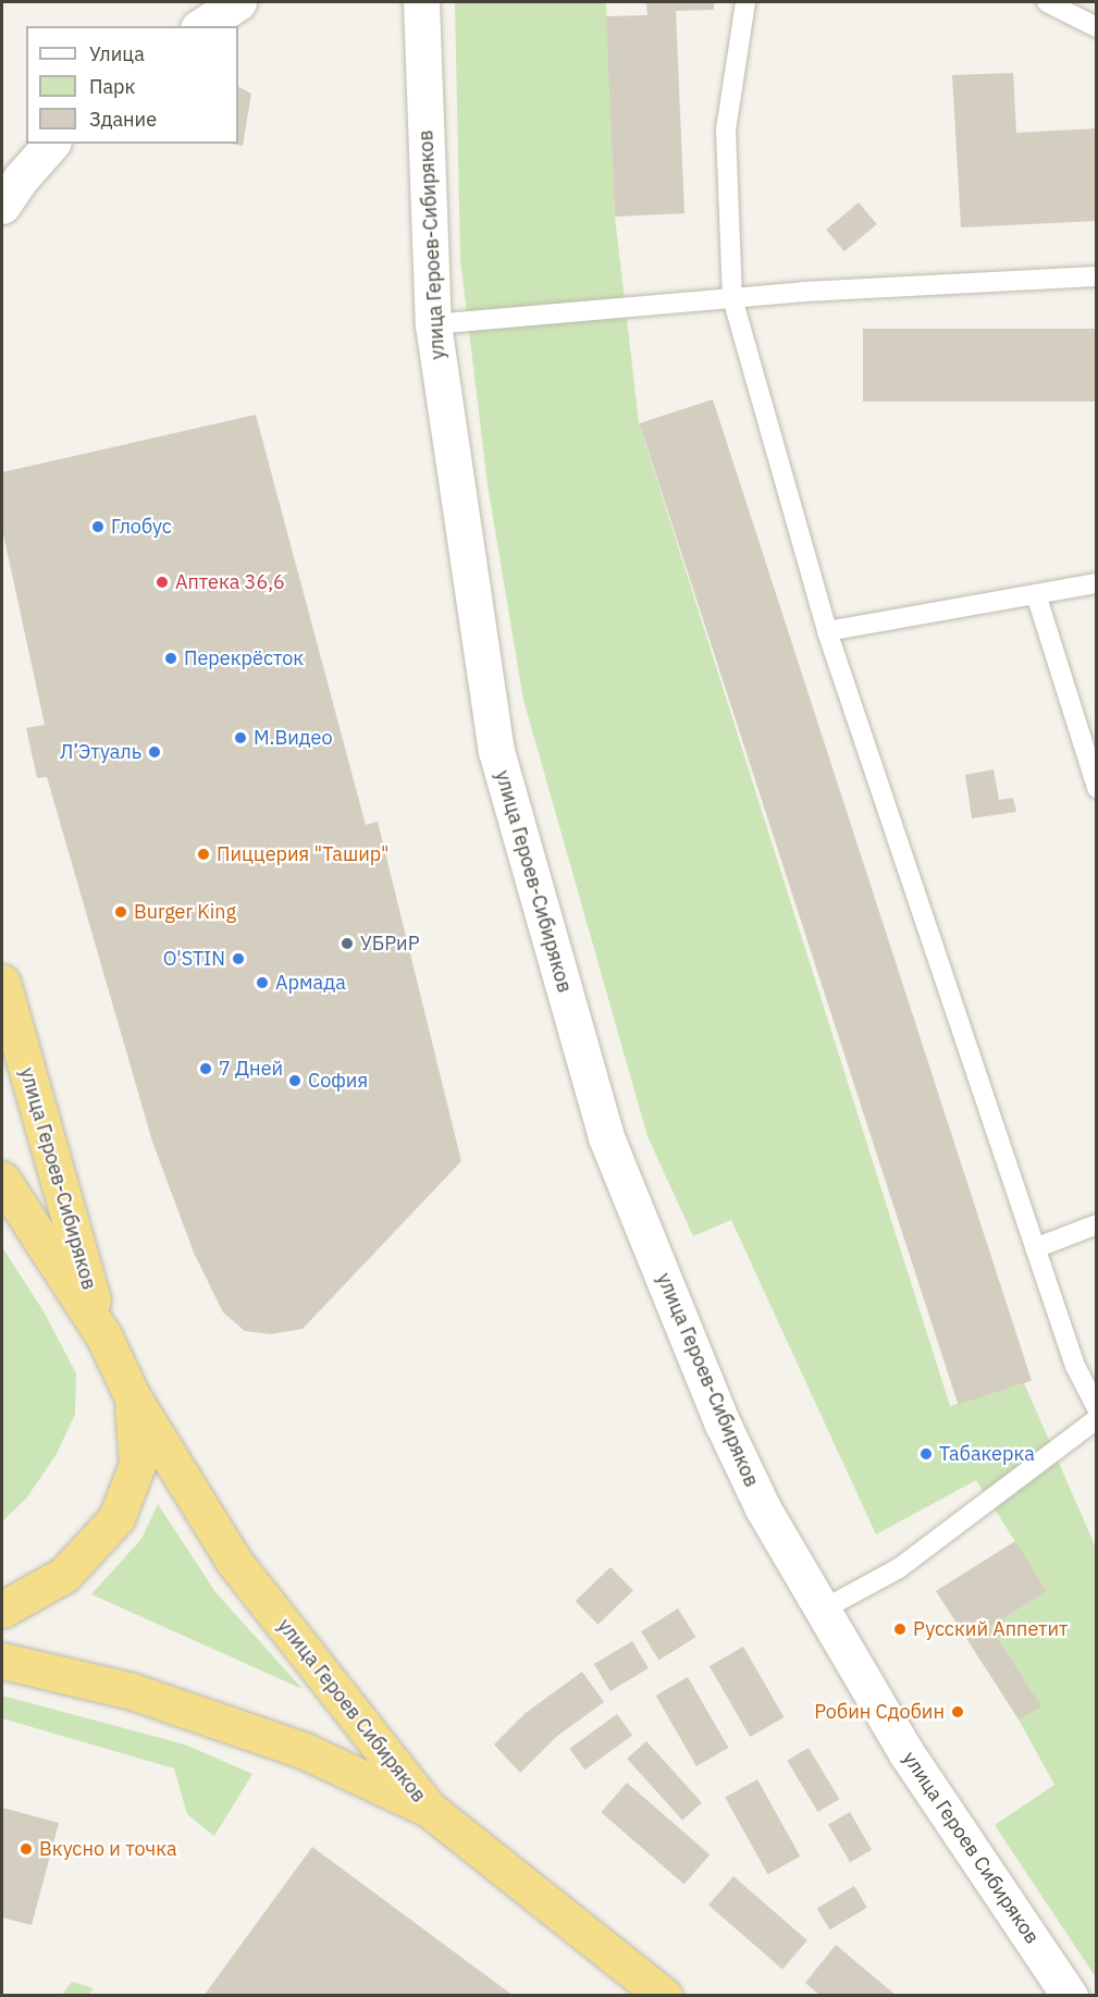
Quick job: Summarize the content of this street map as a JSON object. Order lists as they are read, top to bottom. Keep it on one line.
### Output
{"streets":{"highway":["улица Героев-Сибиряков","улица Героев Сибиряков"]},"crossings":[["улица Героев-Сибиряков","улица Героев Сибиряков"]],"places":["Глобус","Аптека 36,6","Перекрёсток","М.Видео","Л’Этуаль","Пиццерия \"Ташир\"","Burger King","УБРиР","O'STIN","Армада","7 Дней","София","Табакерка","Русский Аппетит","Робин Сдобин","Вкусно и точка"],"legend":["Улица","Парк","Здание"]}
